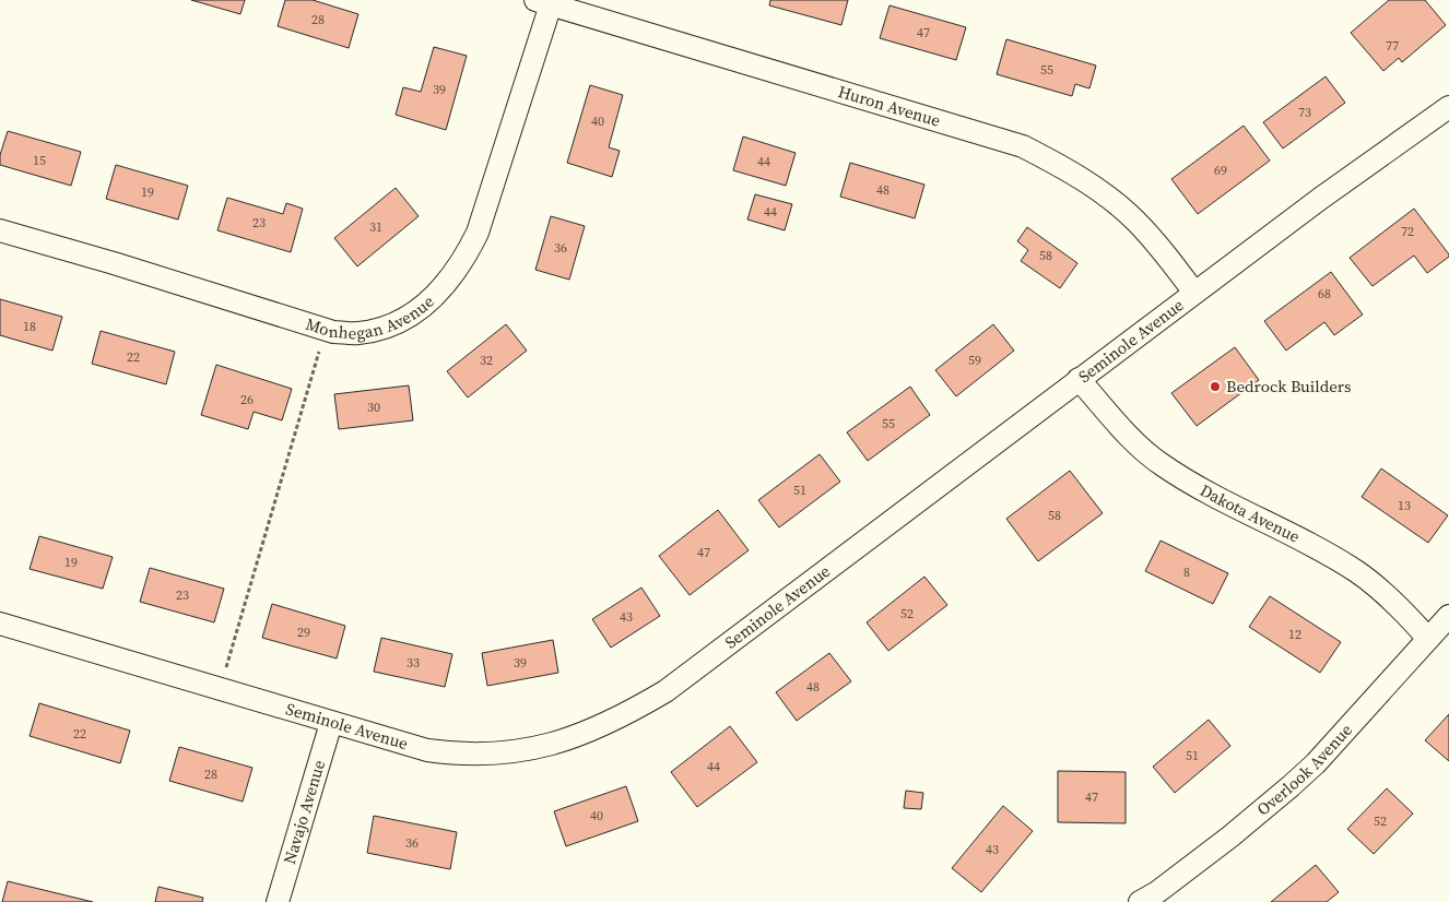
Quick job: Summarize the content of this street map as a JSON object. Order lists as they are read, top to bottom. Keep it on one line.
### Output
{"streets":{"street":["Huron Avenue","Monhegan Avenue","Seminole Avenue","Dakota Avenue","Overlook Avenue","Navajo Avenue"]},"crossings":[["Huron Avenue","Monhegan Avenue"],["Huron Avenue","Seminole Avenue"],["Seminole Avenue","Dakota Avenue"],["Seminole Avenue","Navajo Avenue"],["Dakota Avenue","Overlook Avenue"]],"places":["Bedrock Builders"],"house_numbers":["28","47","77","55","39","73","40","15","44","69","48","19","44","23","31","72","36","58","68","18","22","32","59","26","30","55","51","13","58","47","19","8","23","52","43","29","12","33","39","48","22","51","44","28","47","40","52","36","43"]}
